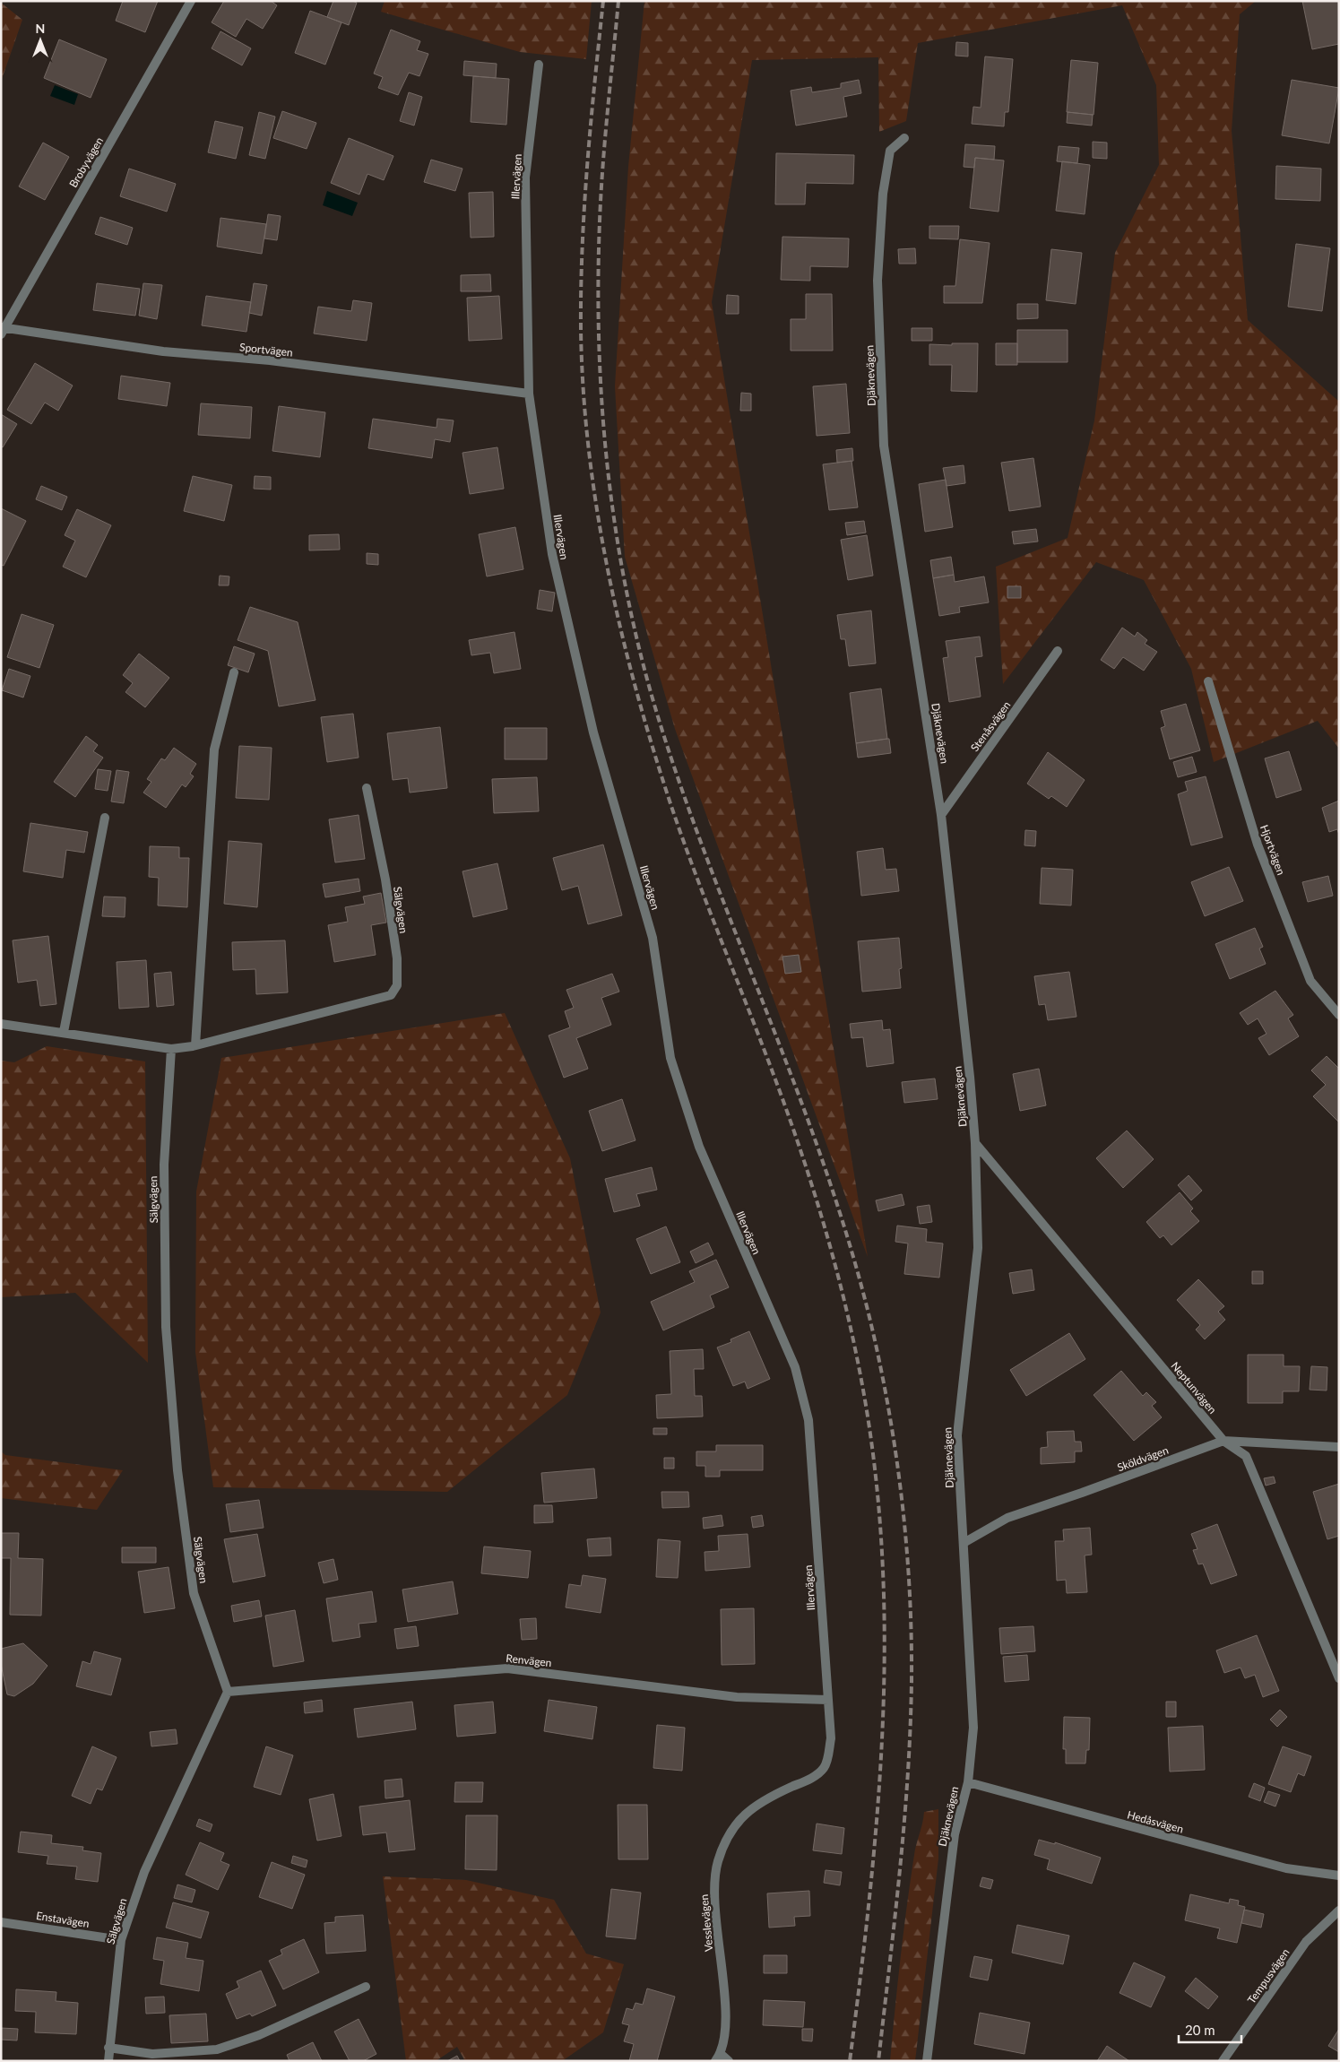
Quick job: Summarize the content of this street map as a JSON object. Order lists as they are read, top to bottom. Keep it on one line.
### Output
{"streets":{"street":["Brobyvägen","Illervägen","Sportvägen","Djäknevägen","Stenåsvägen","Hjortvägen","Sälgvägen","Neptunvägen","Sköldvägen","Renvägen","Hedåsvägen","Enstavägen","Vesslevägen","Tempusvägen"]},"crossings":[["Brobyvägen","Sportvägen"],["Illervägen","Sportvägen"],["Illervägen","Renvägen"],["Illervägen","Vesslevägen"],["Djäknevägen","Stenåsvägen"],["Djäknevägen","Neptunvägen"],["Djäknevägen","Sköldvägen"],["Djäknevägen","Hedåsvägen"],["Sälgvägen","Renvägen"],["Sälgvägen","Enstavägen"],["Neptunvägen","Sköldvägen"],["Renvägen","Vesslevägen"]],"scale_bar":"20 m","north":"top"}
